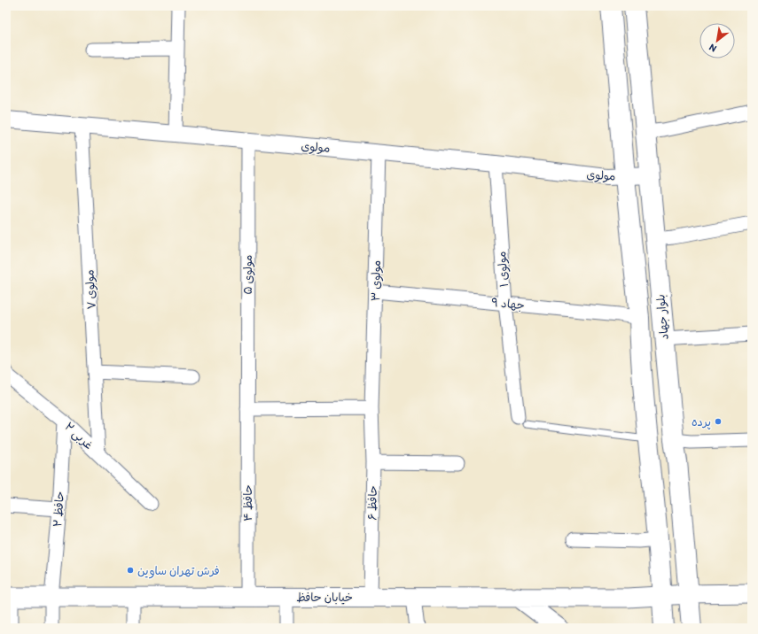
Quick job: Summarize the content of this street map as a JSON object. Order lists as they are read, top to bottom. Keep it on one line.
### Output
{"streets":{"main road":["بلوار جهاد","خیابان حافظ"],"street":["مولوی","مولوی ۱","مولوی ۵","مولوی ۳","مولوی ۷","جهاد ۹","غربی ۲","حافظ ۴","حافظ ۶","حافظ ۲"]},"crossings":[["مولوی","مولوی ۱"],["مولوی","مولوی ۵"],["مولوی","مولوی ۳"],["مولوی","مولوی ۷"],["مولوی","بلوار جهاد"],["مولوی ۱","جهاد ۹"],["مولوی ۵","حافظ ۴"],["مولوی ۳","جهاد ۹"],["مولوی ۳","حافظ ۶"],["مولوی ۷","غربی ۲"],["جهاد ۹","بلوار جهاد"],["بلوار جهاد","خیابان حافظ"],["غربی ۲","حافظ ۲"],["حافظ ۴","خیابان حافظ"],["حافظ ۶","خیابان حافظ"],["حافظ ۲","خیابان حافظ"]],"places":["پرده","فرش تهران ساوین"],"north":"bottom left"}
